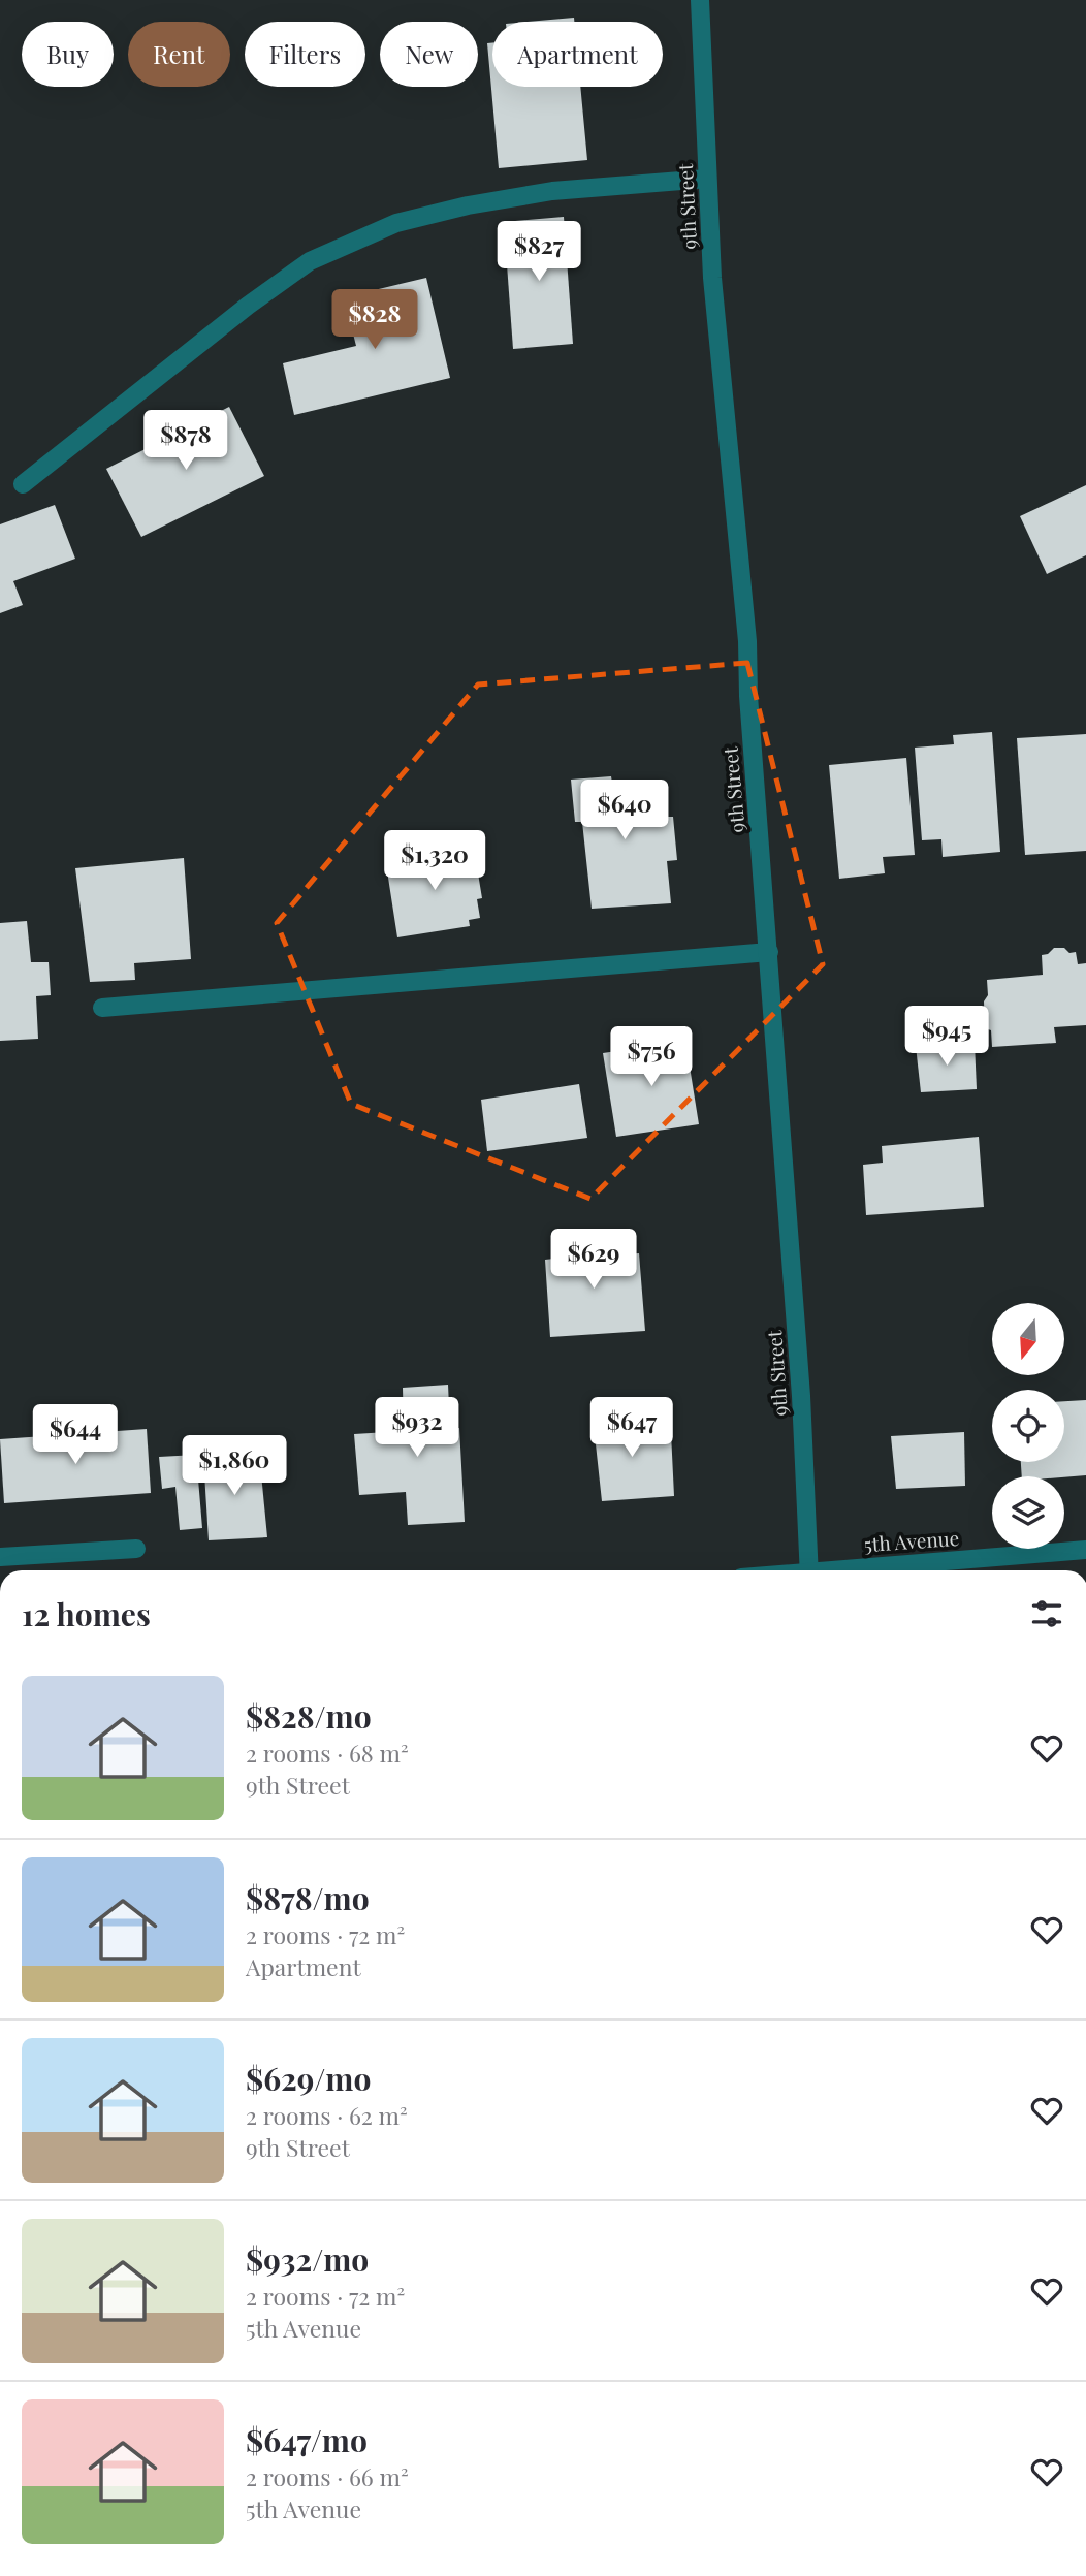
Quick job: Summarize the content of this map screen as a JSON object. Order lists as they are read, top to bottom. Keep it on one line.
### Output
{"streets":{"street":["9th Street","5th Avenue"]},"north":"bottom","page":{"chip":["Buy","Rent","Filters","New","Apartment"],"price":["$827","$828","$878","$640","$1,320","$945","$756","$629","$932","$647","$644","$1,860"],"heading":"12 homes","list":[{"name":"$828/mo","note":"2 rooms · 68 m² · 9th Street"},{"name":"$878/mo","note":"2 rooms · 72 m² · Apartment"},{"name":"$629/mo","note":"2 rooms · 62 m² · 9th Street"},{"name":"$932/mo","note":"2 rooms · 72 m² · 5th Avenue"},{"name":"$647/mo","note":"2 rooms · 66 m² · 5th Avenue"}]}}
